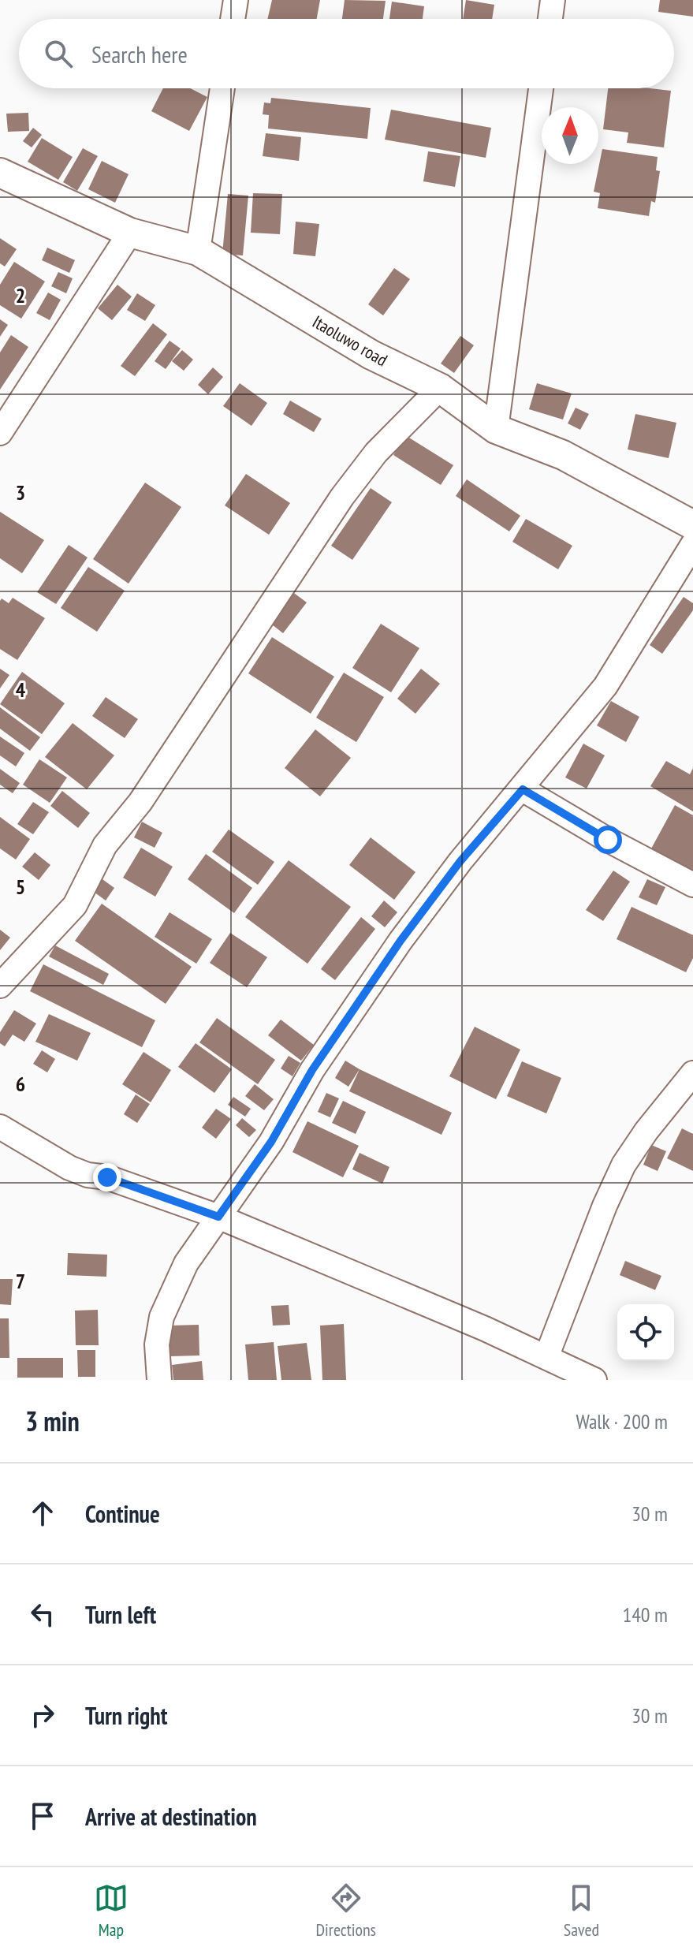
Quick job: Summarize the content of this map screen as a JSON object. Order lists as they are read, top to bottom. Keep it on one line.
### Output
{"streets":{"street":["Itaoluwo road"]},"north":"top","page":{"search":"Search here","heading":["3 min","Walk · 200 m"],"list":[["Continue","30 m"],["Turn left","140 m"],["Turn right","30 m"],"Arrive at destination"],"nav":["Map","Directions","Saved"]},"grid":{"rows":["2","3","4","5","6","7"]}}
